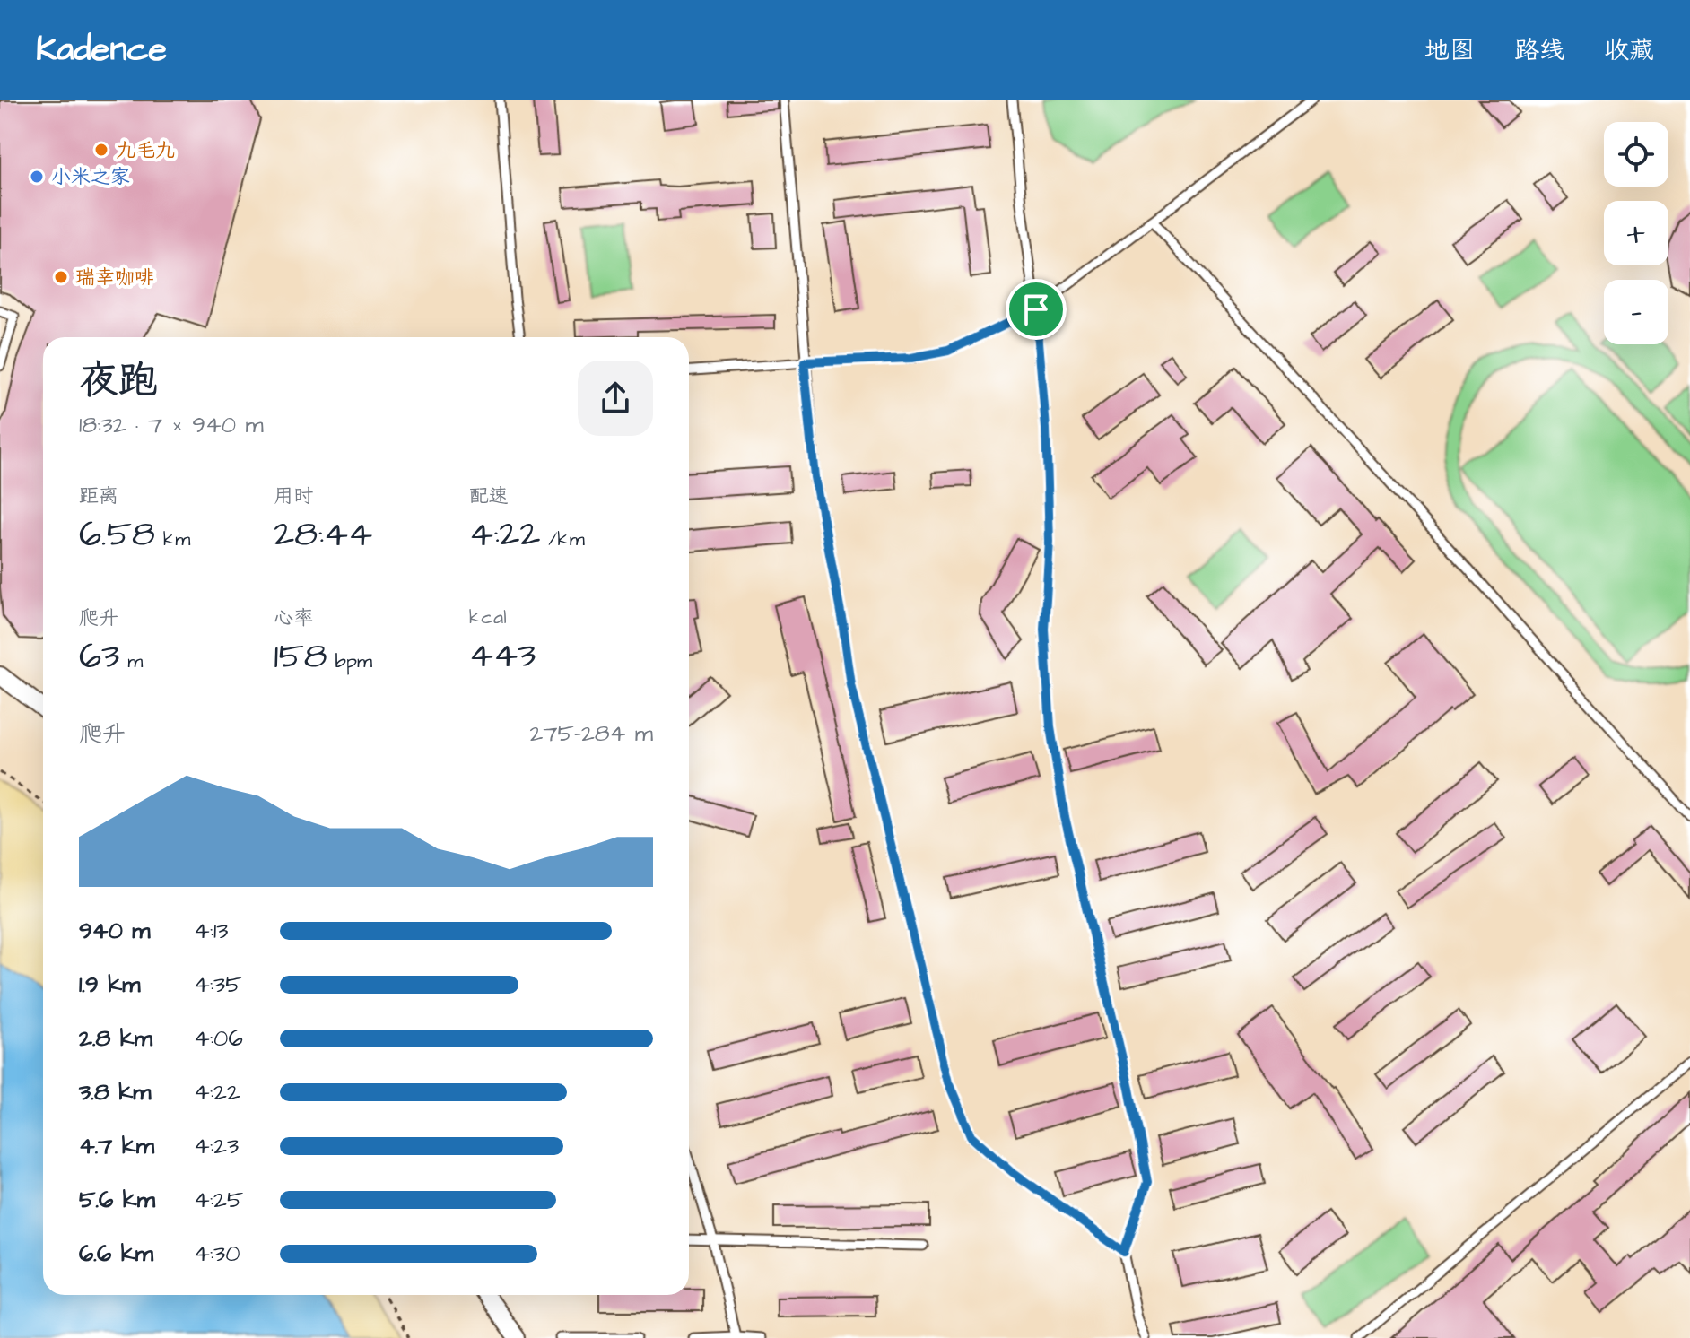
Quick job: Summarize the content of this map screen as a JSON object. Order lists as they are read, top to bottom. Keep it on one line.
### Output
{"places":["九毛九","小米之家","瑞幸咖啡"],"page":{"header":"Kadence","nav":["地图","路线","收藏"],"map_buttons":["+","−"],"heading":["夜跑","18:32 · 7 × 940 m"],"stats":[["距离","6.58 km"],["用时","28:44"],["配速","4:22 /km"],["爬升","63 m"],["心率","158 bpm"],["kcal","443"]],"chart":["爬升","275–284 m"],"list":[{"name":"940 m","note":"4:13"},{"name":"1.9 km","note":"4:35"},{"name":"2.8 km","note":"4:06"},{"name":"3.8 km","note":"4:22"},{"name":"4.7 km","note":"4:23"},{"name":"5.6 km","note":"4:25"},{"name":"6.6 km","note":"4:30"}]}}
